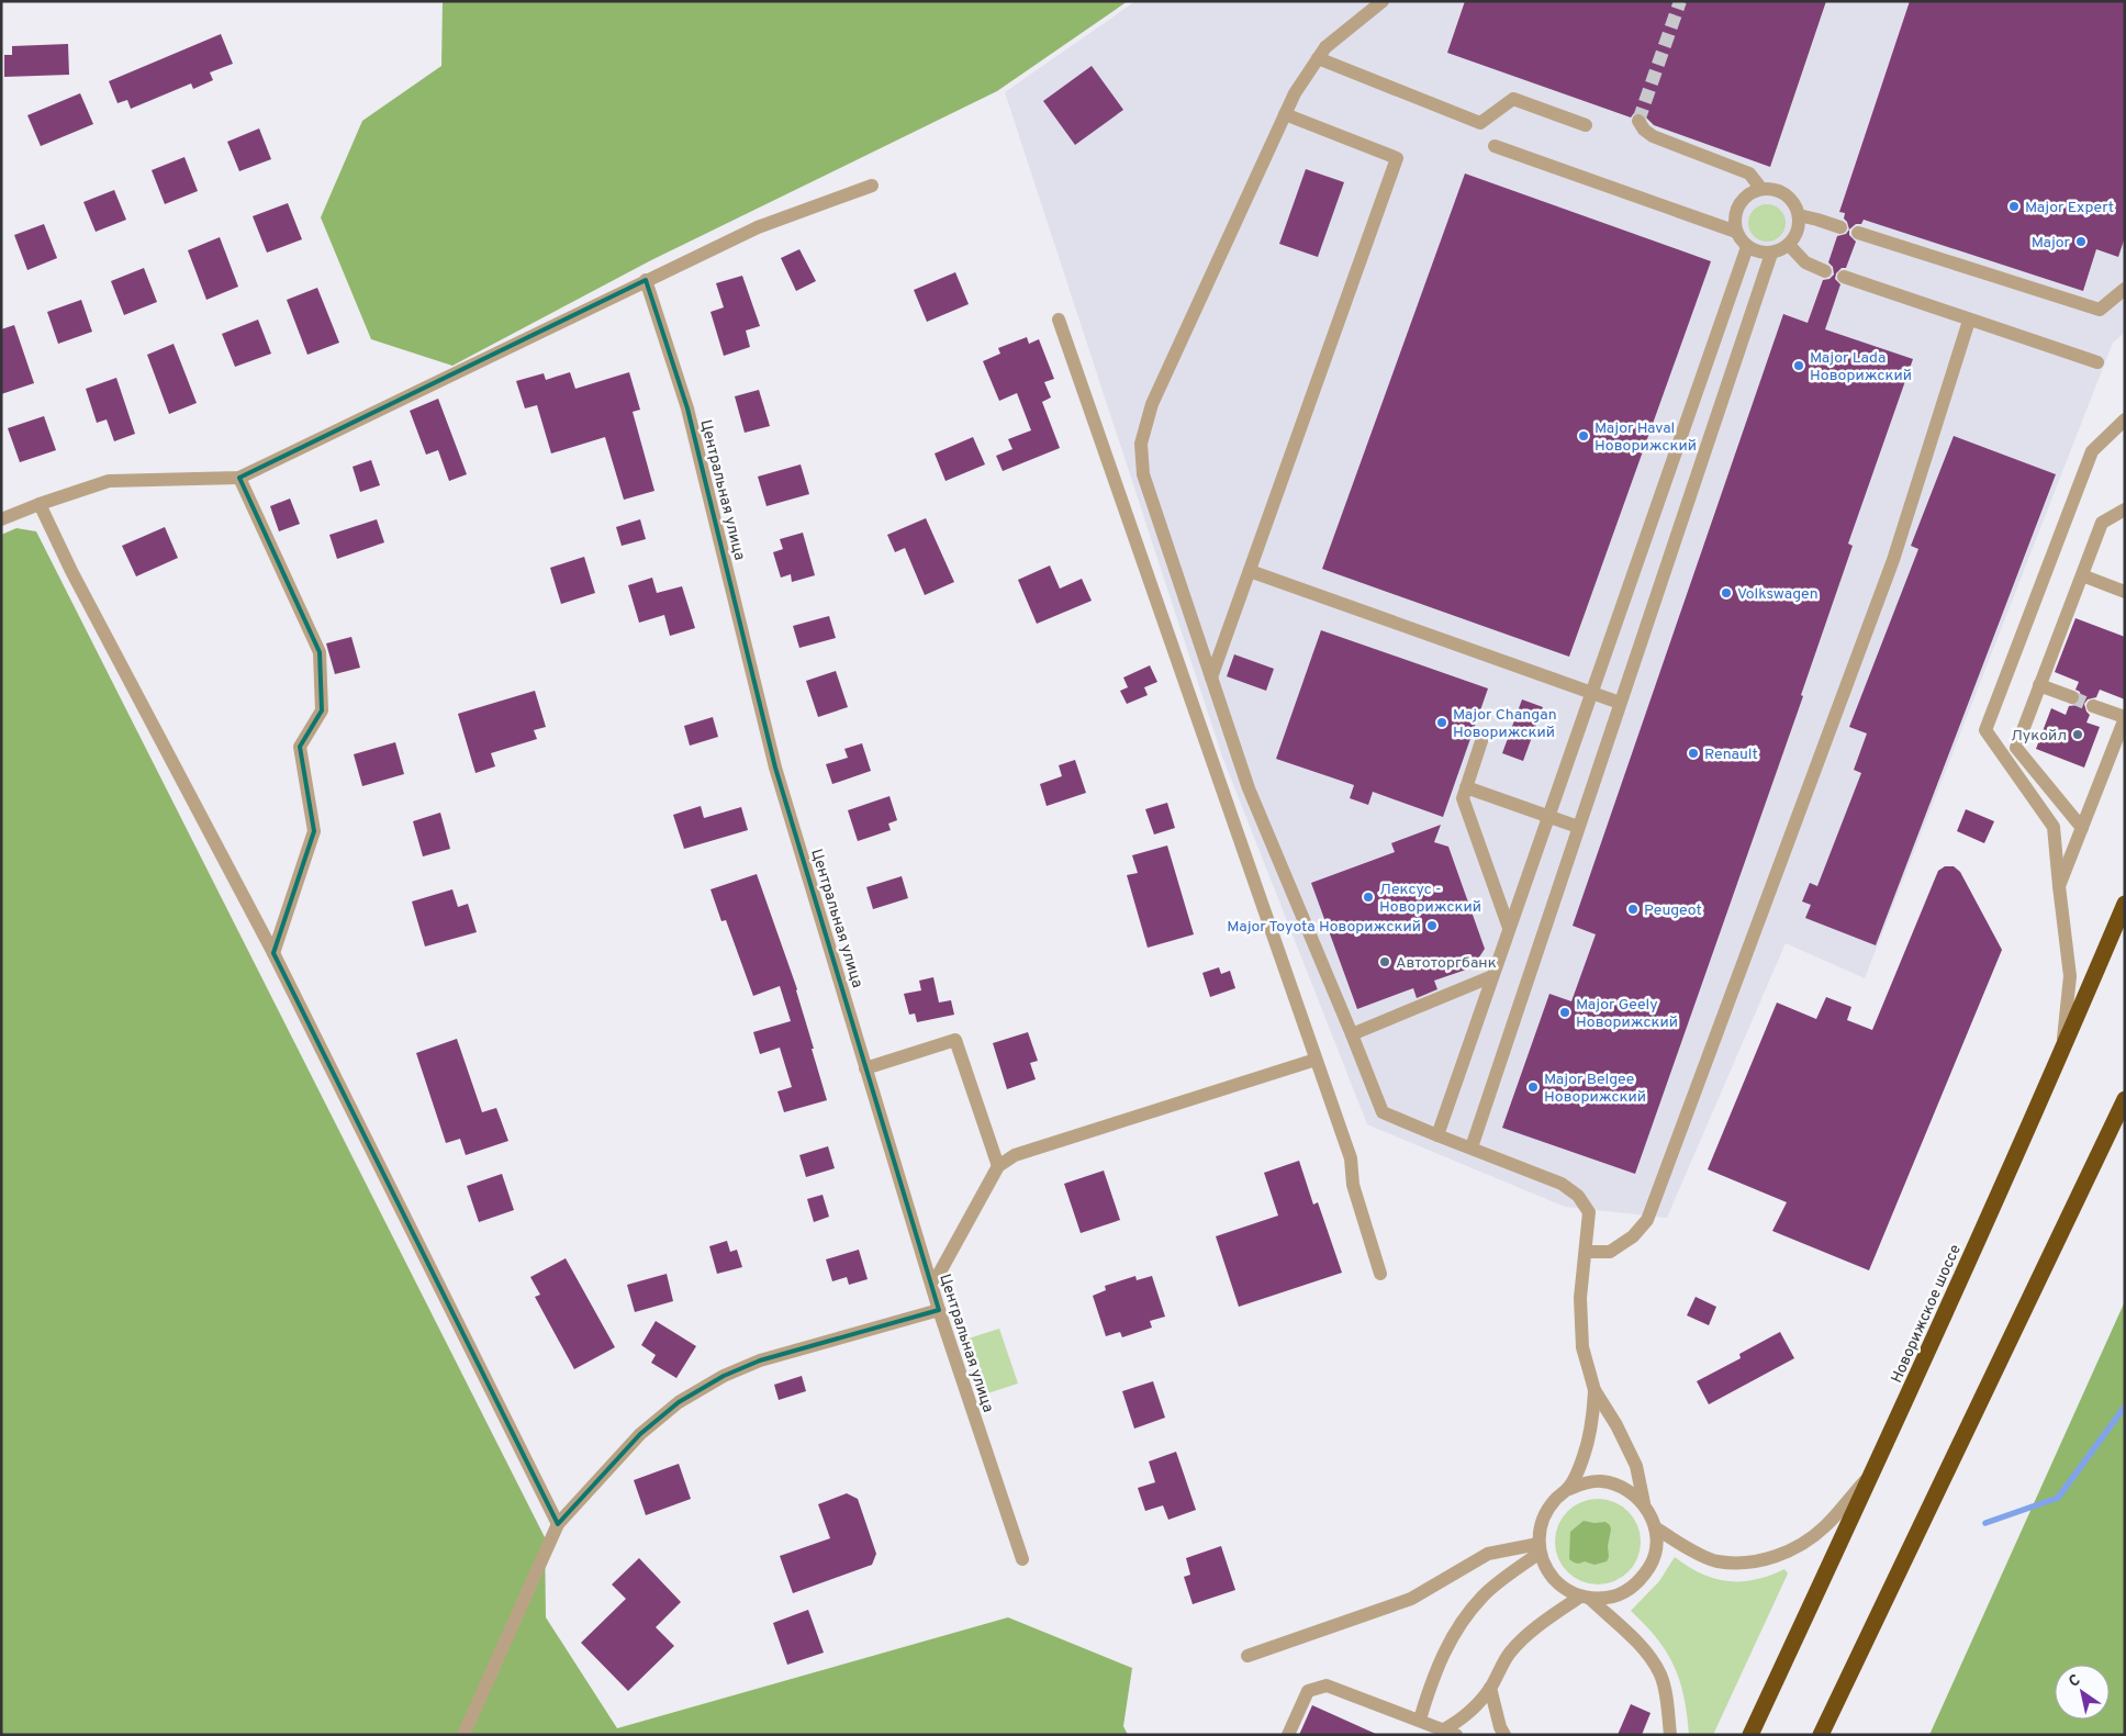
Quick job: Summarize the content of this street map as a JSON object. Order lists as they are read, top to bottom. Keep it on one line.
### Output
{"streets":{"highway":["Новорижское шоссе"],"street":["Центральная улица"]},"places":["Major Expert","Major","Major Lada Новорижский","Major Haval Новорижский","Volkswagen","Major Changan Новорижский","Лукойл","Renault","Лексус - Новорижский","Peugeot","Major Toyota Новорижский","Автоторгбанк","Major Geely Новорижский","Major Belgee Новорижский"],"north":"top left"}
